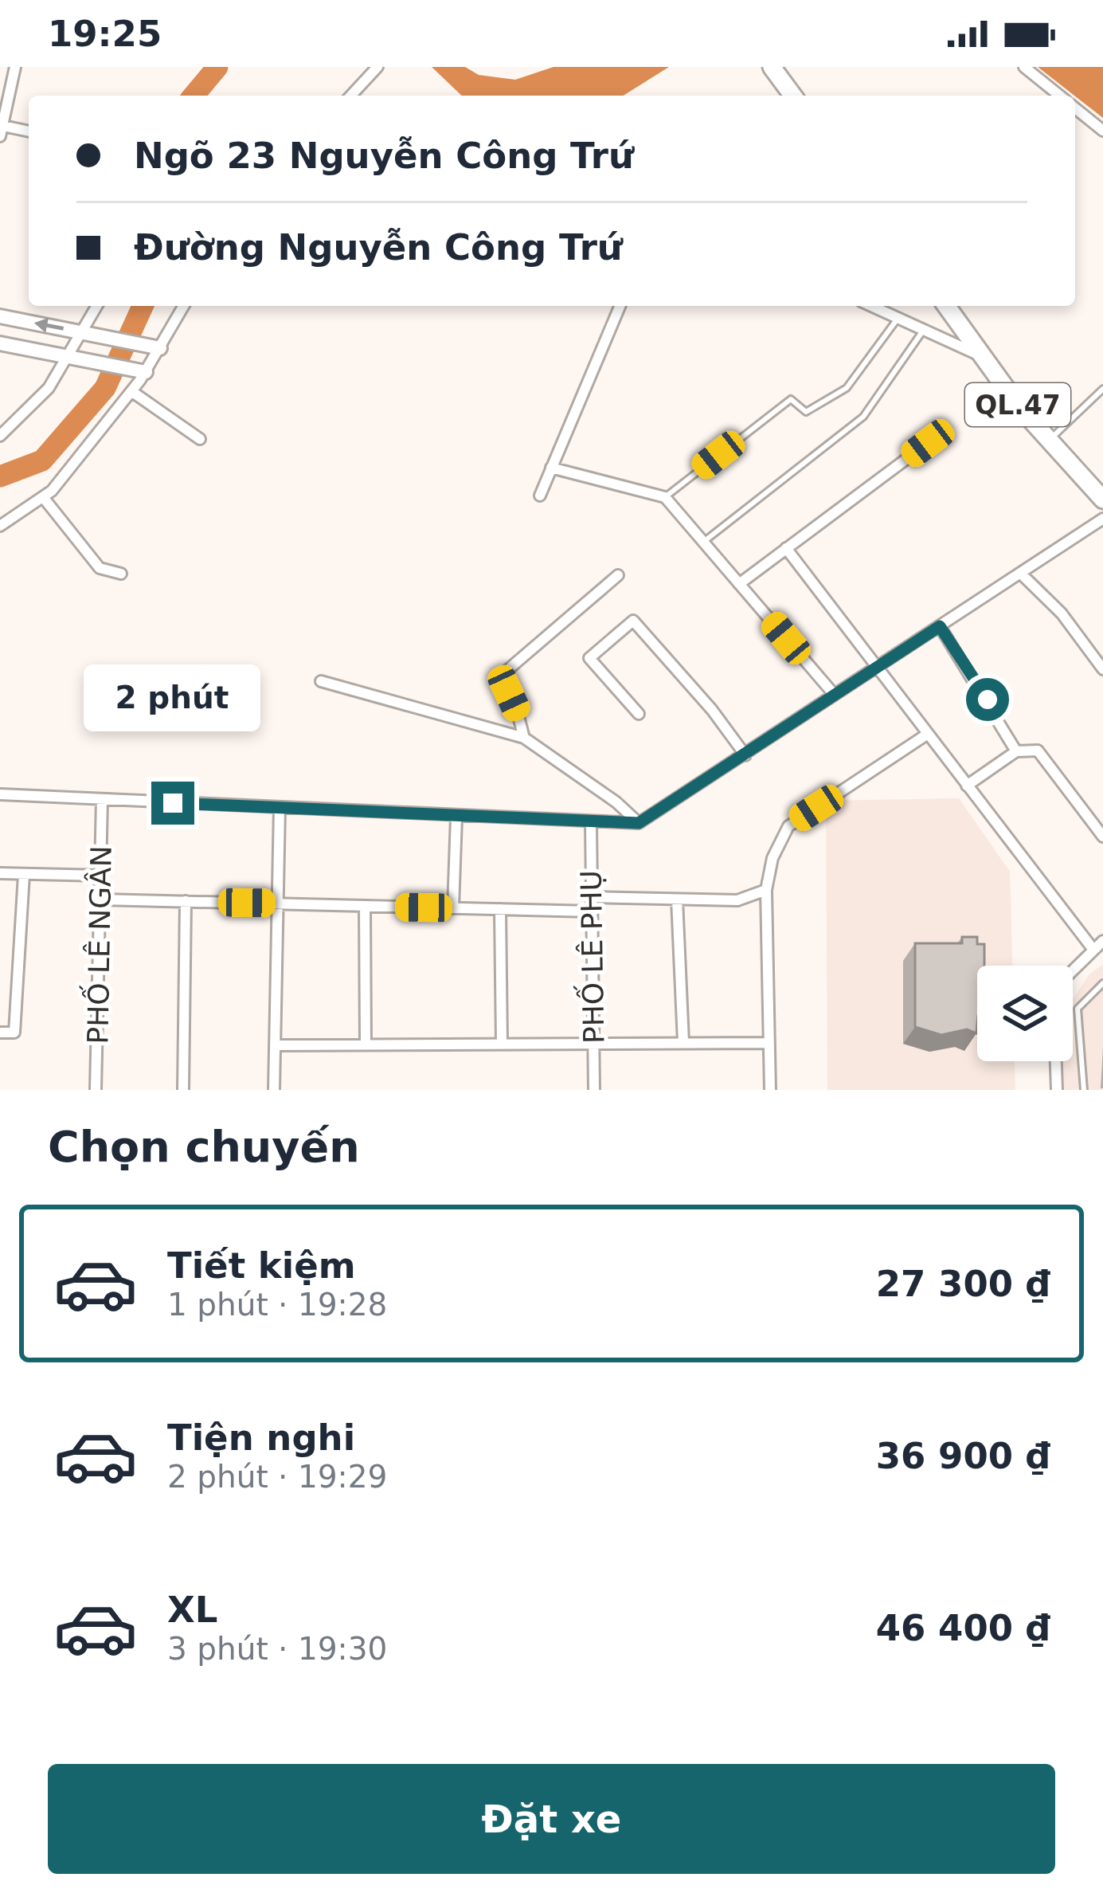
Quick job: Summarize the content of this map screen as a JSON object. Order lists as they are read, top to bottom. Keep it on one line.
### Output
{"streets":{"highway":["QL.47"],"street":["PHỐ LÊ NGÂN","PHỐ LÊ PHỤ"]},"page":{"status":"19:25","banner":["Ngõ 23 Nguyễn Công Trứ","Đường Nguyễn Công Trứ"],"bubble":"2 phút","heading":"Chọn chuyến","list":[{"name":"Tiết kiệm","note":"1 phút · 19:28","value":"27 300 ₫"},{"name":"Tiện nghi","note":"2 phút · 19:29","value":"36 900 ₫"},{"name":"XL","note":"3 phút · 19:30","value":"46 400 ₫"}],"buttons":"Đặt xe"}}
